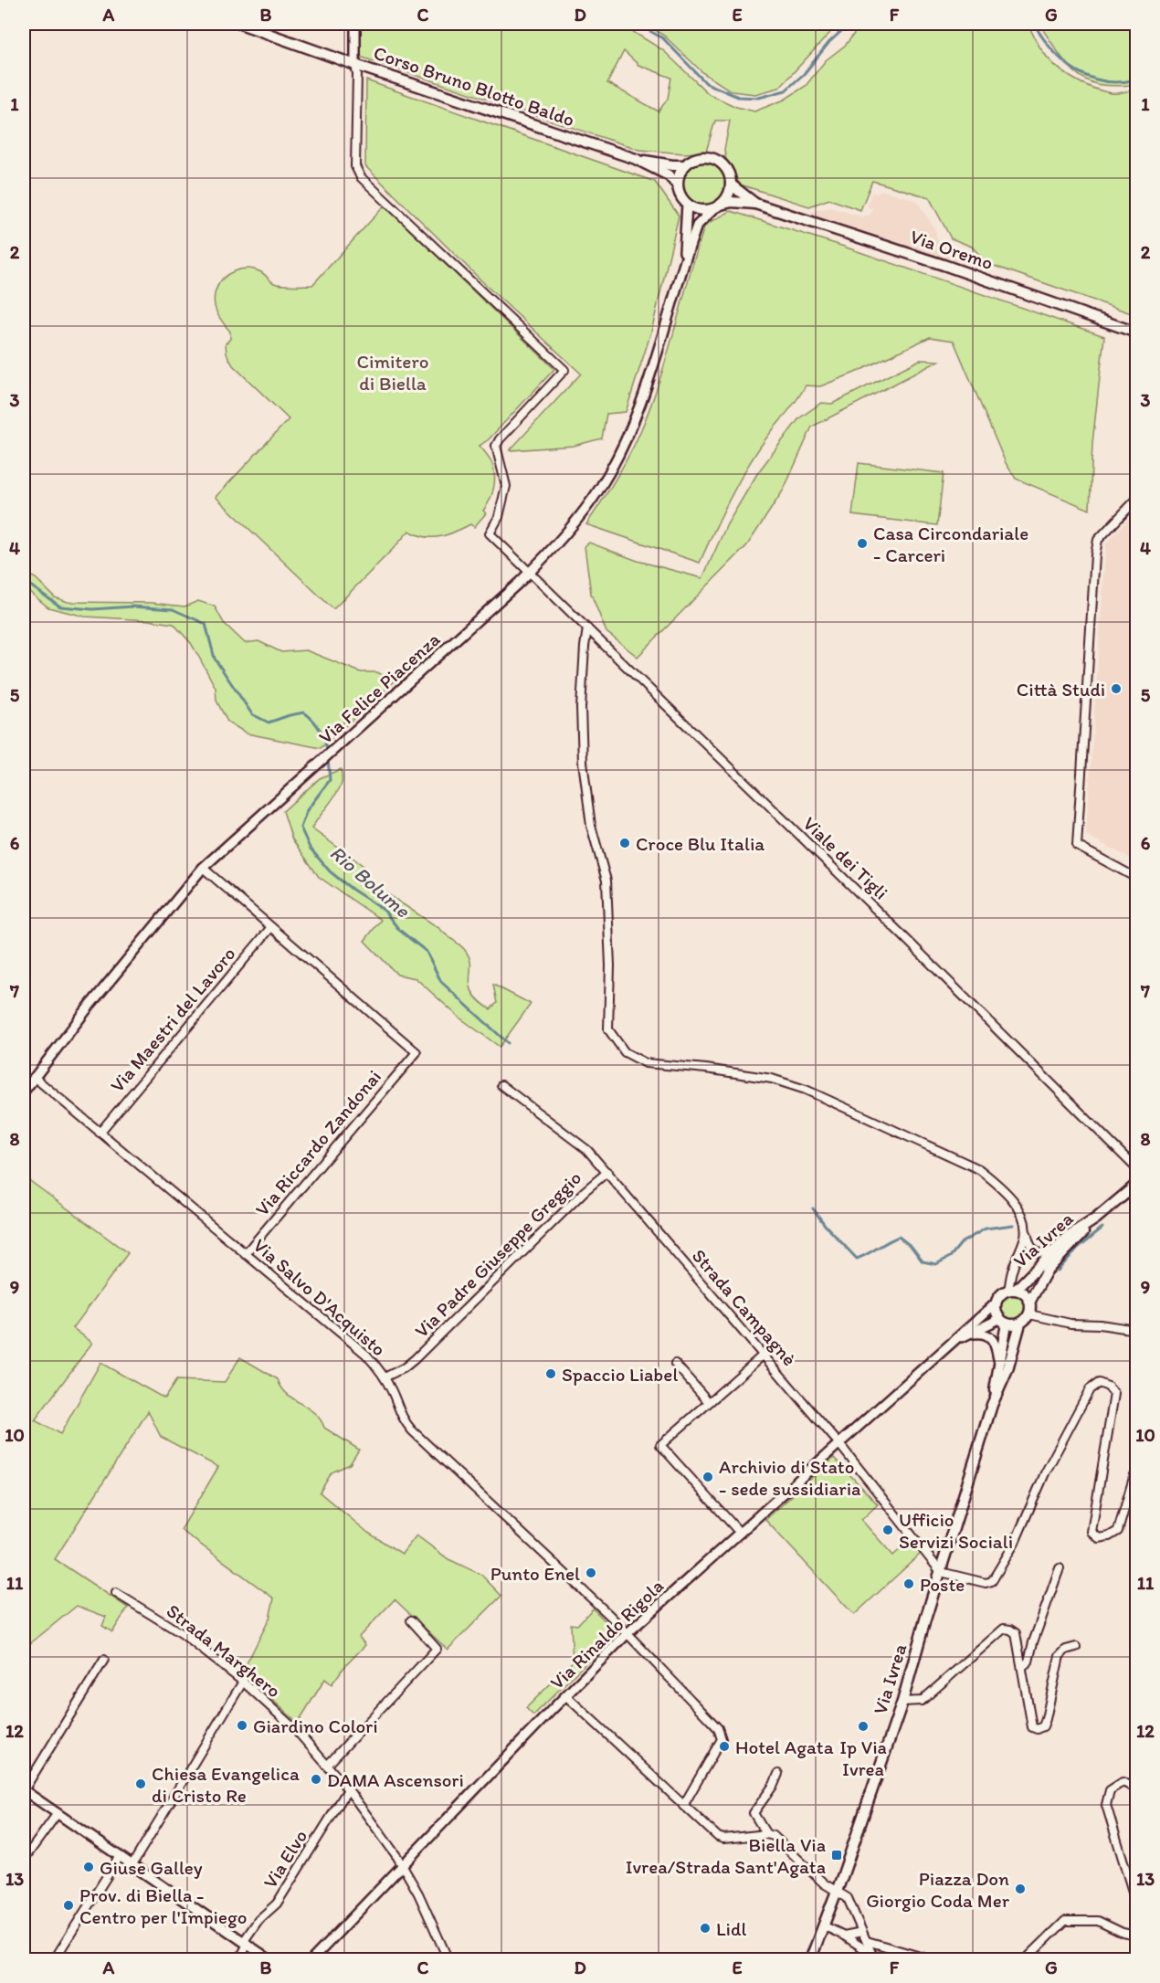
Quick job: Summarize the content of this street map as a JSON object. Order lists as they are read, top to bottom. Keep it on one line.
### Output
{"streets":{"main road":["Corso Bruno Blotto Baldo","Via Oremo","Via Ivrea"],"street":["Via Felice Piacenza","Viale dei Tigli","Via Maestri del Lavoro","Via Riccardo Zandonai","Via Padre Giuseppe Greggio","Via Salvo D'Acquisto","Strada Campagnè","Via Rinaldo Rigola","Strada Marghero","Via Elvo"]},"crossings":[["Corso Bruno Blotto Baldo","Via Oremo"],["Corso Bruno Blotto Baldo","Via Felice Piacenza"],["Corso Bruno Blotto Baldo","Viale dei Tigli"],["Via Oremo","Via Felice Piacenza"],["Via Felice Piacenza","Viale dei Tigli"],["Via Felice Piacenza","Via Salvo D'Acquisto"],["Via Maestri del Lavoro","Via Riccardo Zandonai"],["Via Maestri del Lavoro","Via Salvo D'Acquisto"],["Via Riccardo Zandonai","Via Salvo D'Acquisto"],["Via Ivrea","Strada Campagnè"],["Via Ivrea","Via Rinaldo Rigola"],["Via Padre Giuseppe Greggio","Via Salvo D'Acquisto"],["Via Padre Giuseppe Greggio","Strada Campagnè"],["Via Salvo D'Acquisto","Via Rinaldo Rigola"],["Strada Campagnè","Via Rinaldo Rigola"],["Via Rinaldo Rigola","Strada Marghero"],["Strada Marghero","Via Elvo"]],"water":["Rio Bolume"],"parks":["Cimitero di Biella"],"places":{"other":["Casa Circondariale - Carceri","Città Studi","Croce Blu Italia","Spaccio Liabel","Archivio di Stato - sede sussidiaria","Ufficio Servizi Sociali","Punto Enel","Poste","Giardino Colori","Ip Via Ivrea","Hotel Agata","DAMA Ascensori","Chiesa Evangelica di Cristo Re","Giuse Galley","Piazza Don Giorgio Coda Mer","Prov. di Biella - Centro per l'Impiego","Lidl"],"transit":["Biella Via Ivrea/Strada Sant'Agata"]},"grid":{"columns":["A","B","C","D","E","F","G"],"rows":["1","2","3","4","5","6","7","8","9","10","11","12","13"]}}
